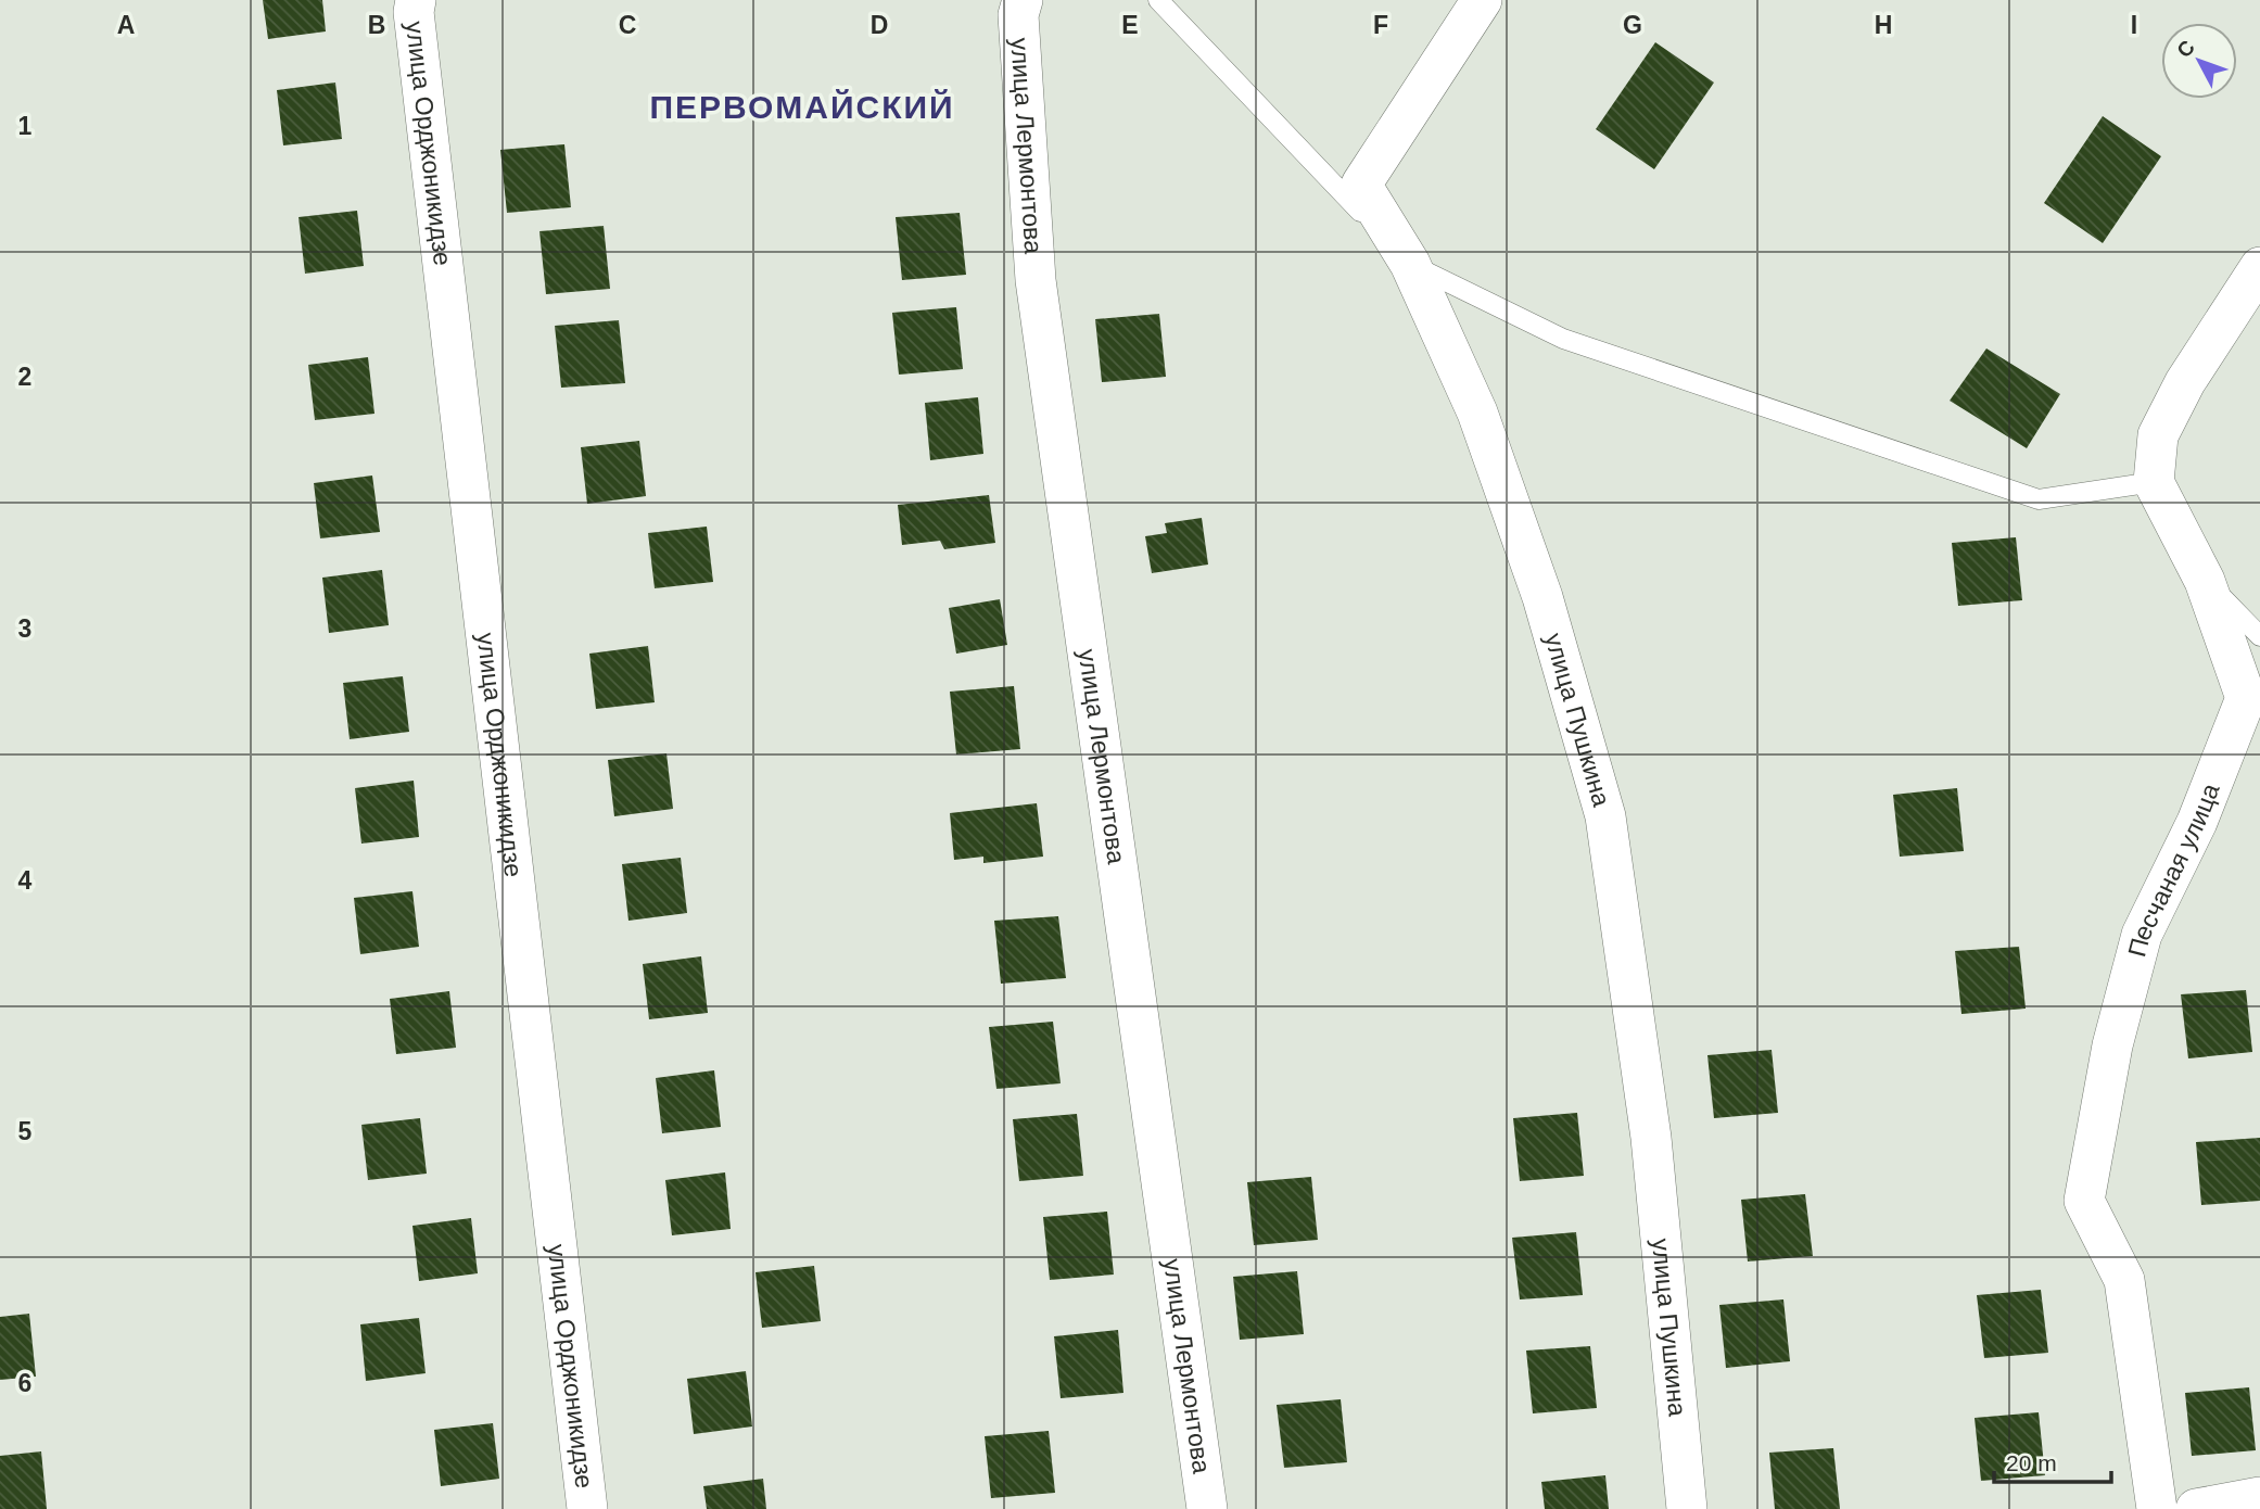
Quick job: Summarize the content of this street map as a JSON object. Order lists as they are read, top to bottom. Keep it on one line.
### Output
{"streets":{"street":["улица Орджоникидзе","улица Лермонтова","улица Пушкина","Песчаная улица"]},"districts":["ПЕРВОМАЙСКИЙ"],"scale_bar":"20 m","north":"top left","grid":{"columns":["A","B","C","D","E","F","G","H","I"],"rows":["1","2","3","4","5","6"]}}
